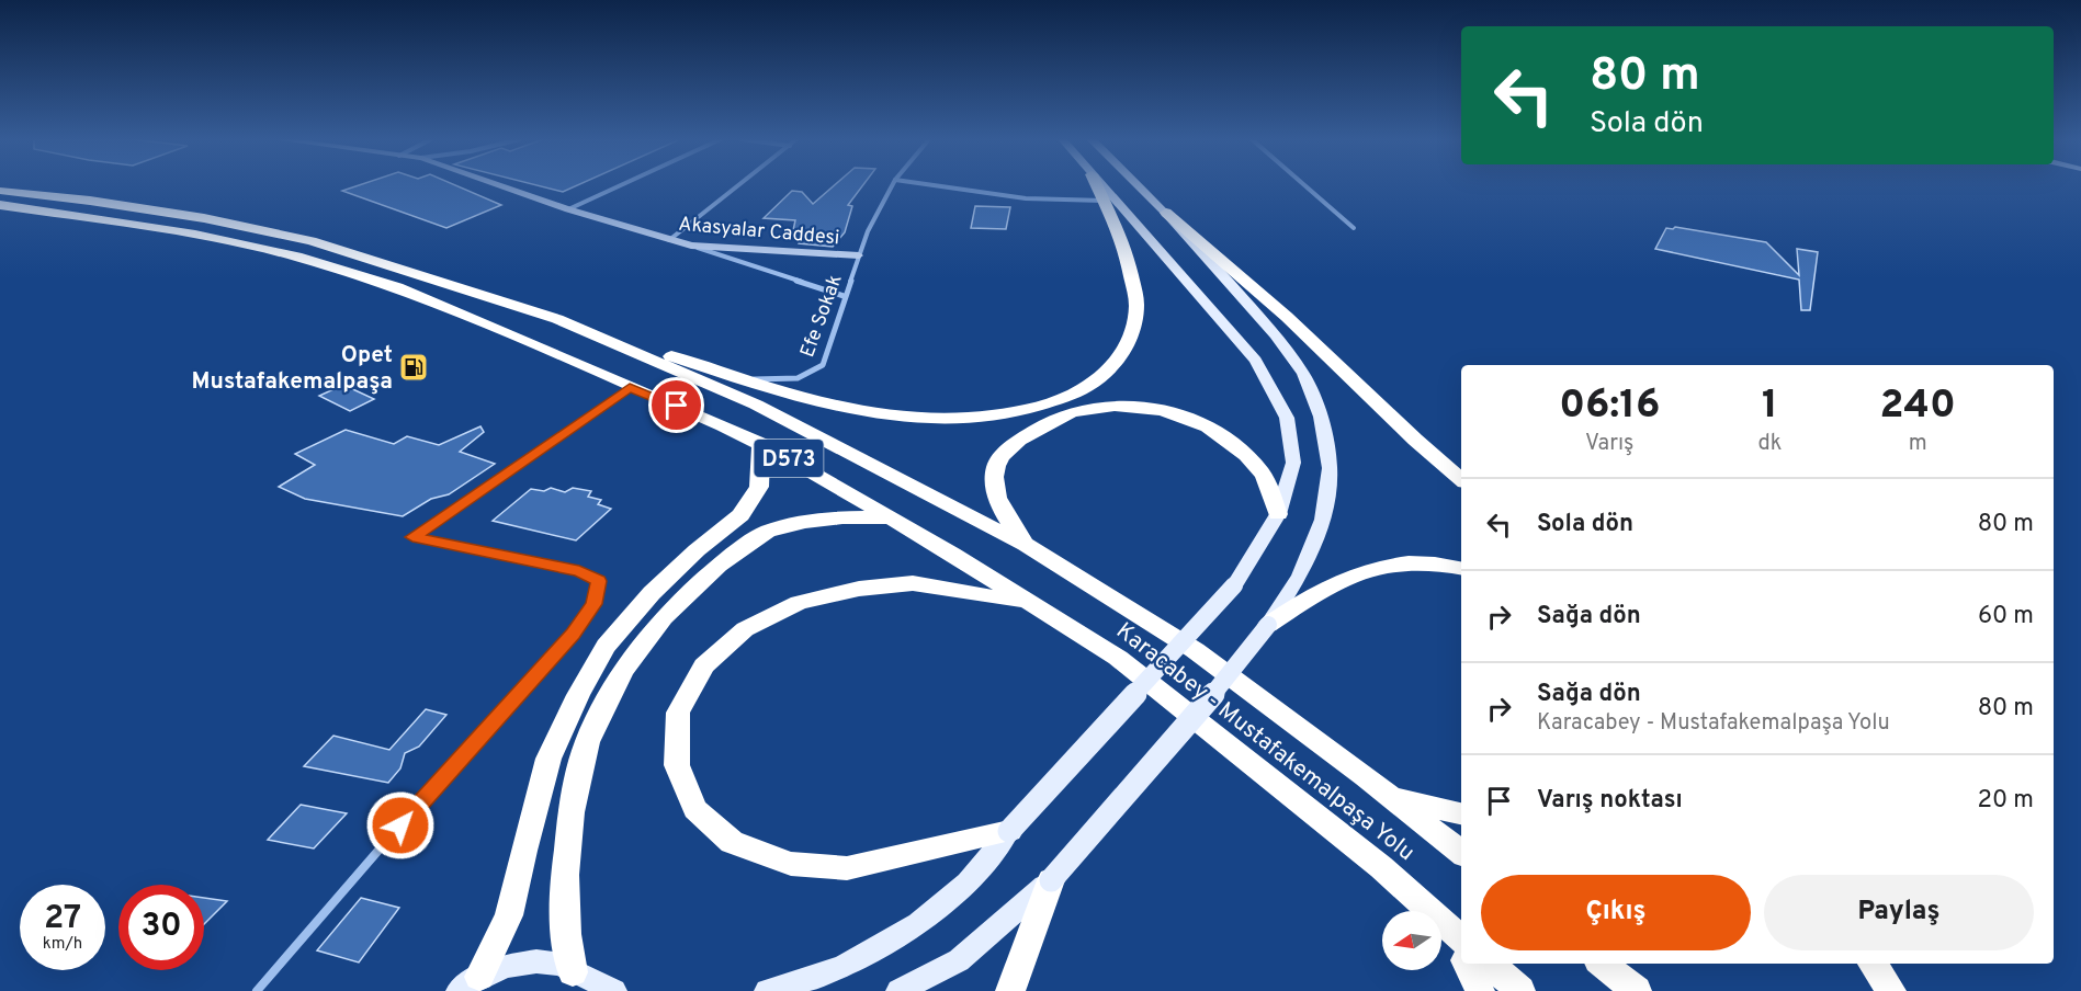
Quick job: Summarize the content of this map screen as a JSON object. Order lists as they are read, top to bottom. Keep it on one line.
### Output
{"streets":{"highway":["D573","Karacabey - Mustafakemalpaşa Yolu"],"street":["Akasyalar Caddesi","Efe Sokak"]},"crossings":[["Akasyalar Caddesi","Efe Sokak"]],"places":{"fuel station":["Opet Mustafakemalpaşa"]},"north":"left","page":{"turn":["80 m","Sola dön"],"eta":["06:16","Varış","1","dk","240","m"],"list":[{"name":"Sola dön","value":"80 m"},{"name":"Sağa dön","value":"60 m"},{"name":"Sağa dön","note":"Karacabey - Mustafakemalpaşa Yolu","value":"80 m"},{"name":"Varış noktası","value":"20 m"}],"buttons":["Çıkış","Paylaş"],"speed":"27 km/h","limit":"30"}}
